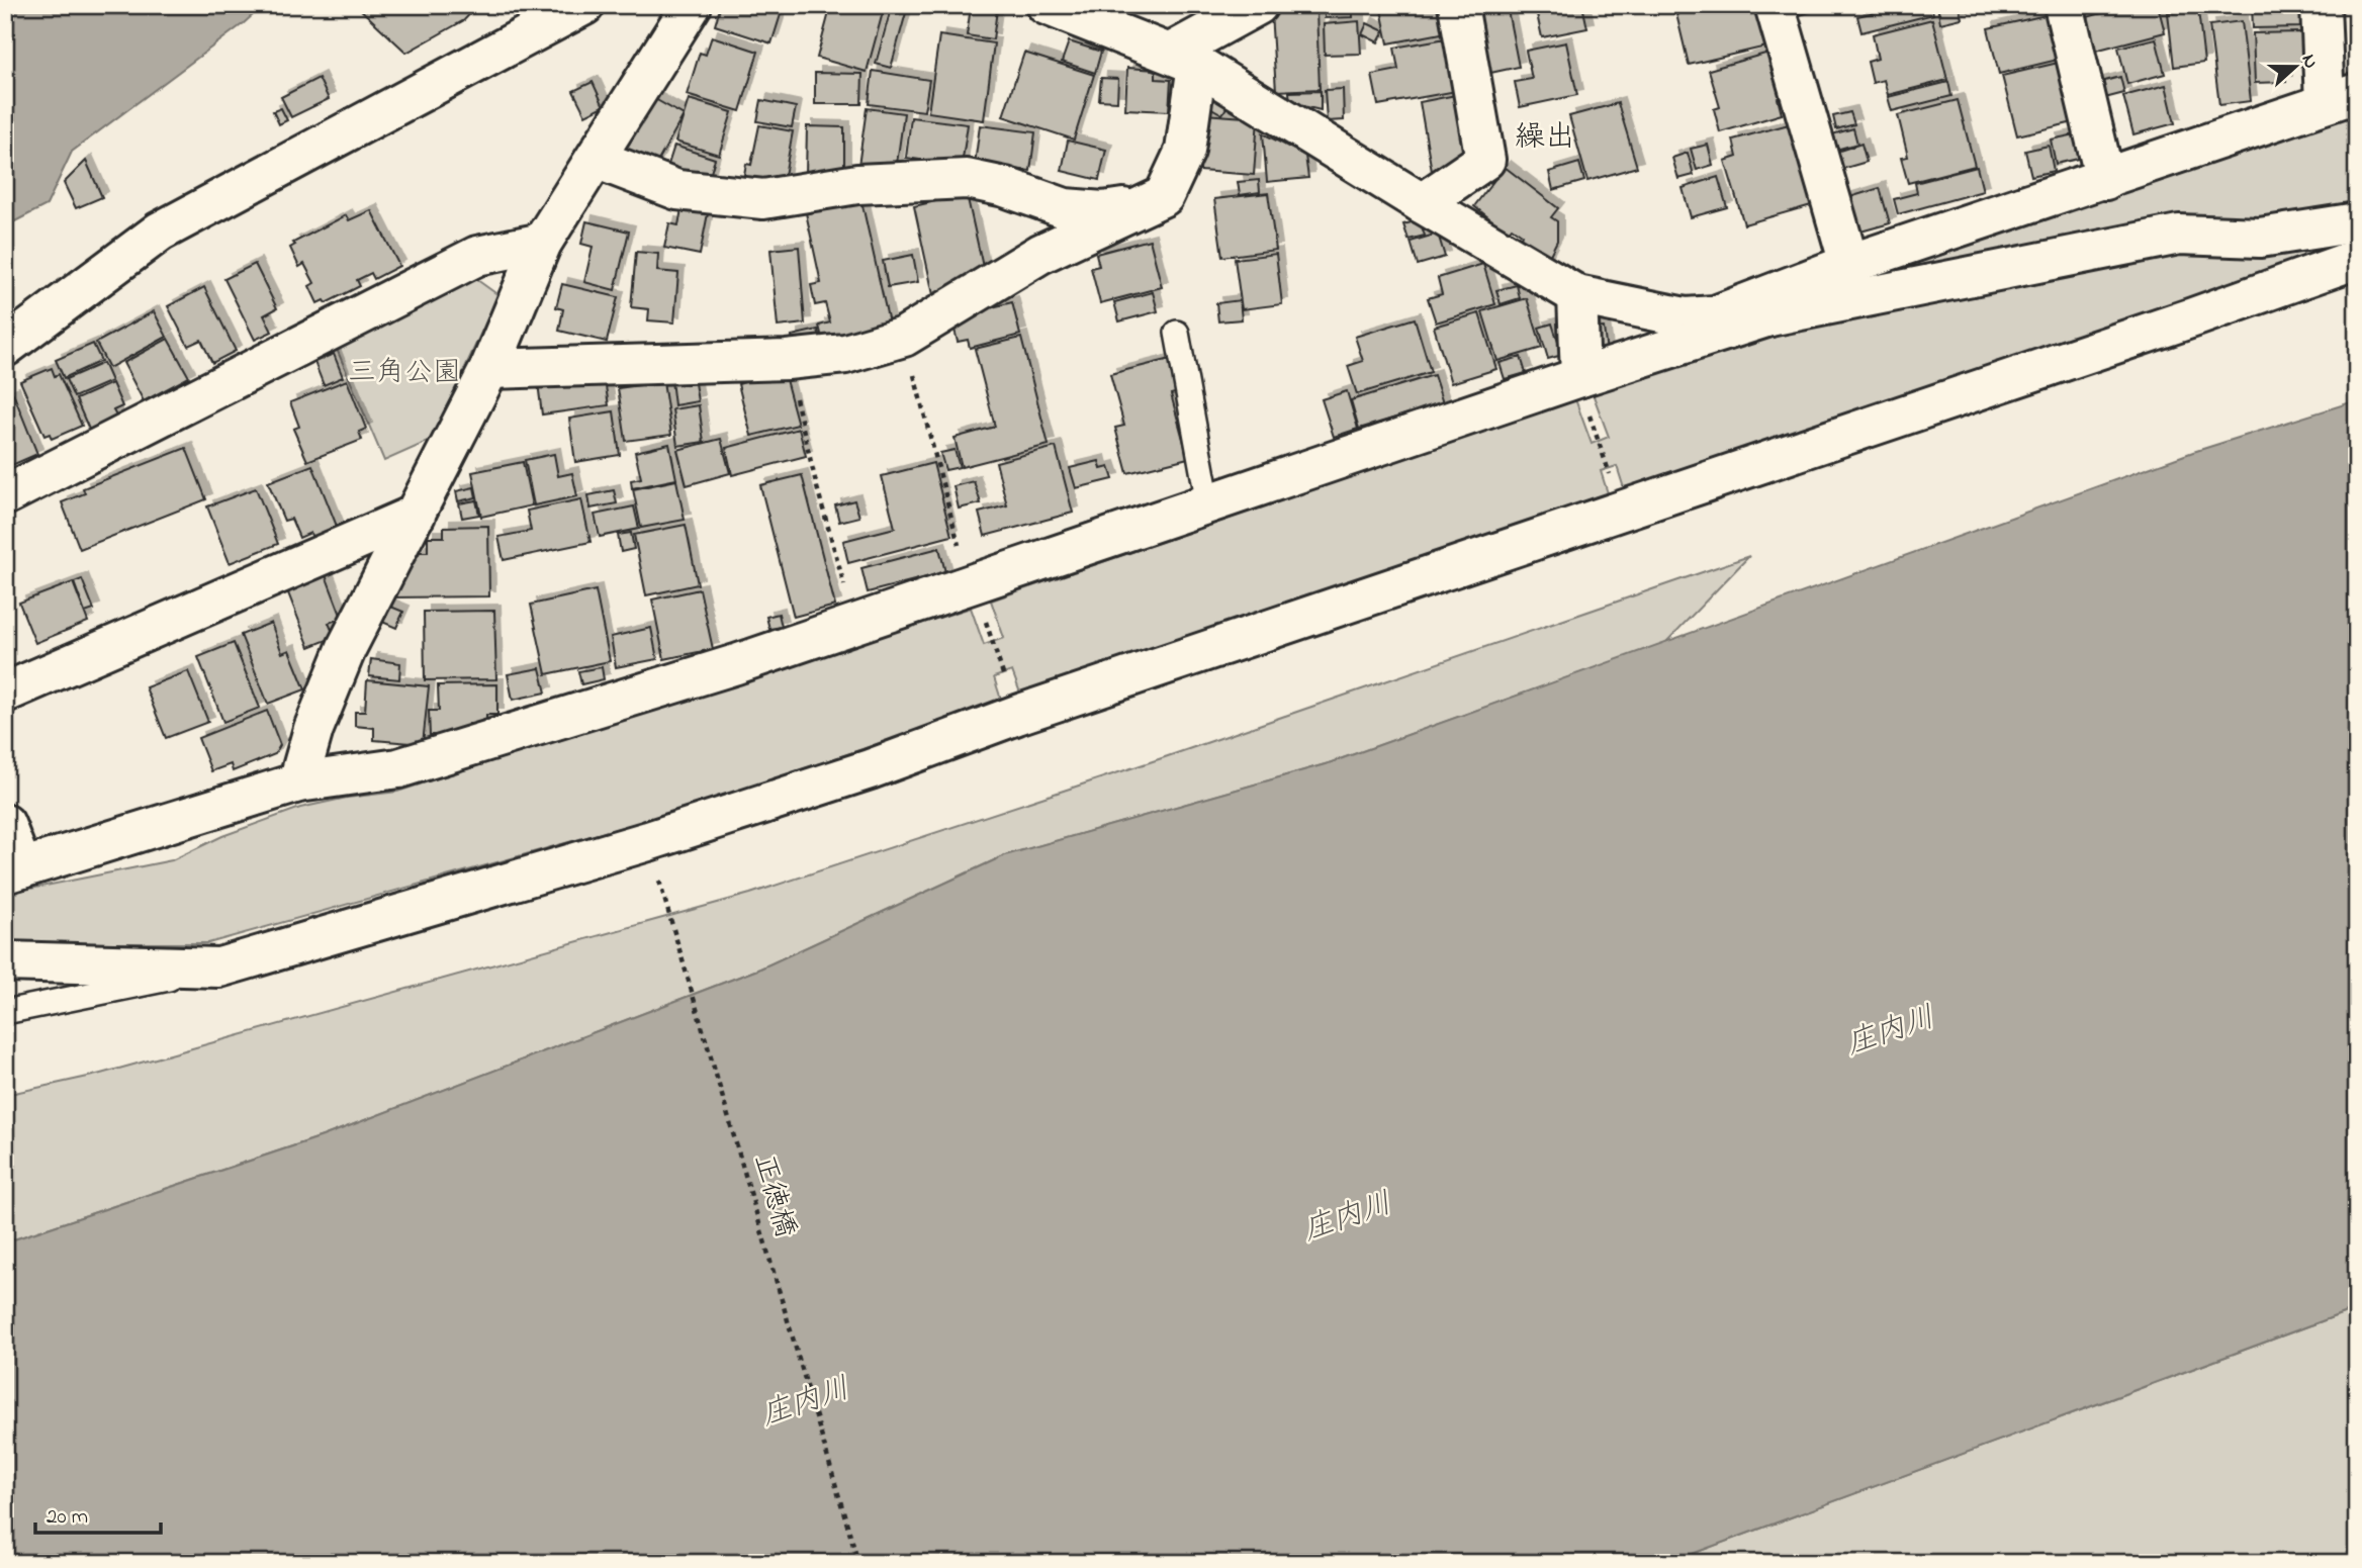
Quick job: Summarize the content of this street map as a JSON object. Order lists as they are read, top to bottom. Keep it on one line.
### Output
{"streets":{"path":["正徳橋"]},"districts":["繰出"],"water":["庄内川"],"parks":["三角公園"],"scale_bar":"20 m","north":"right"}
